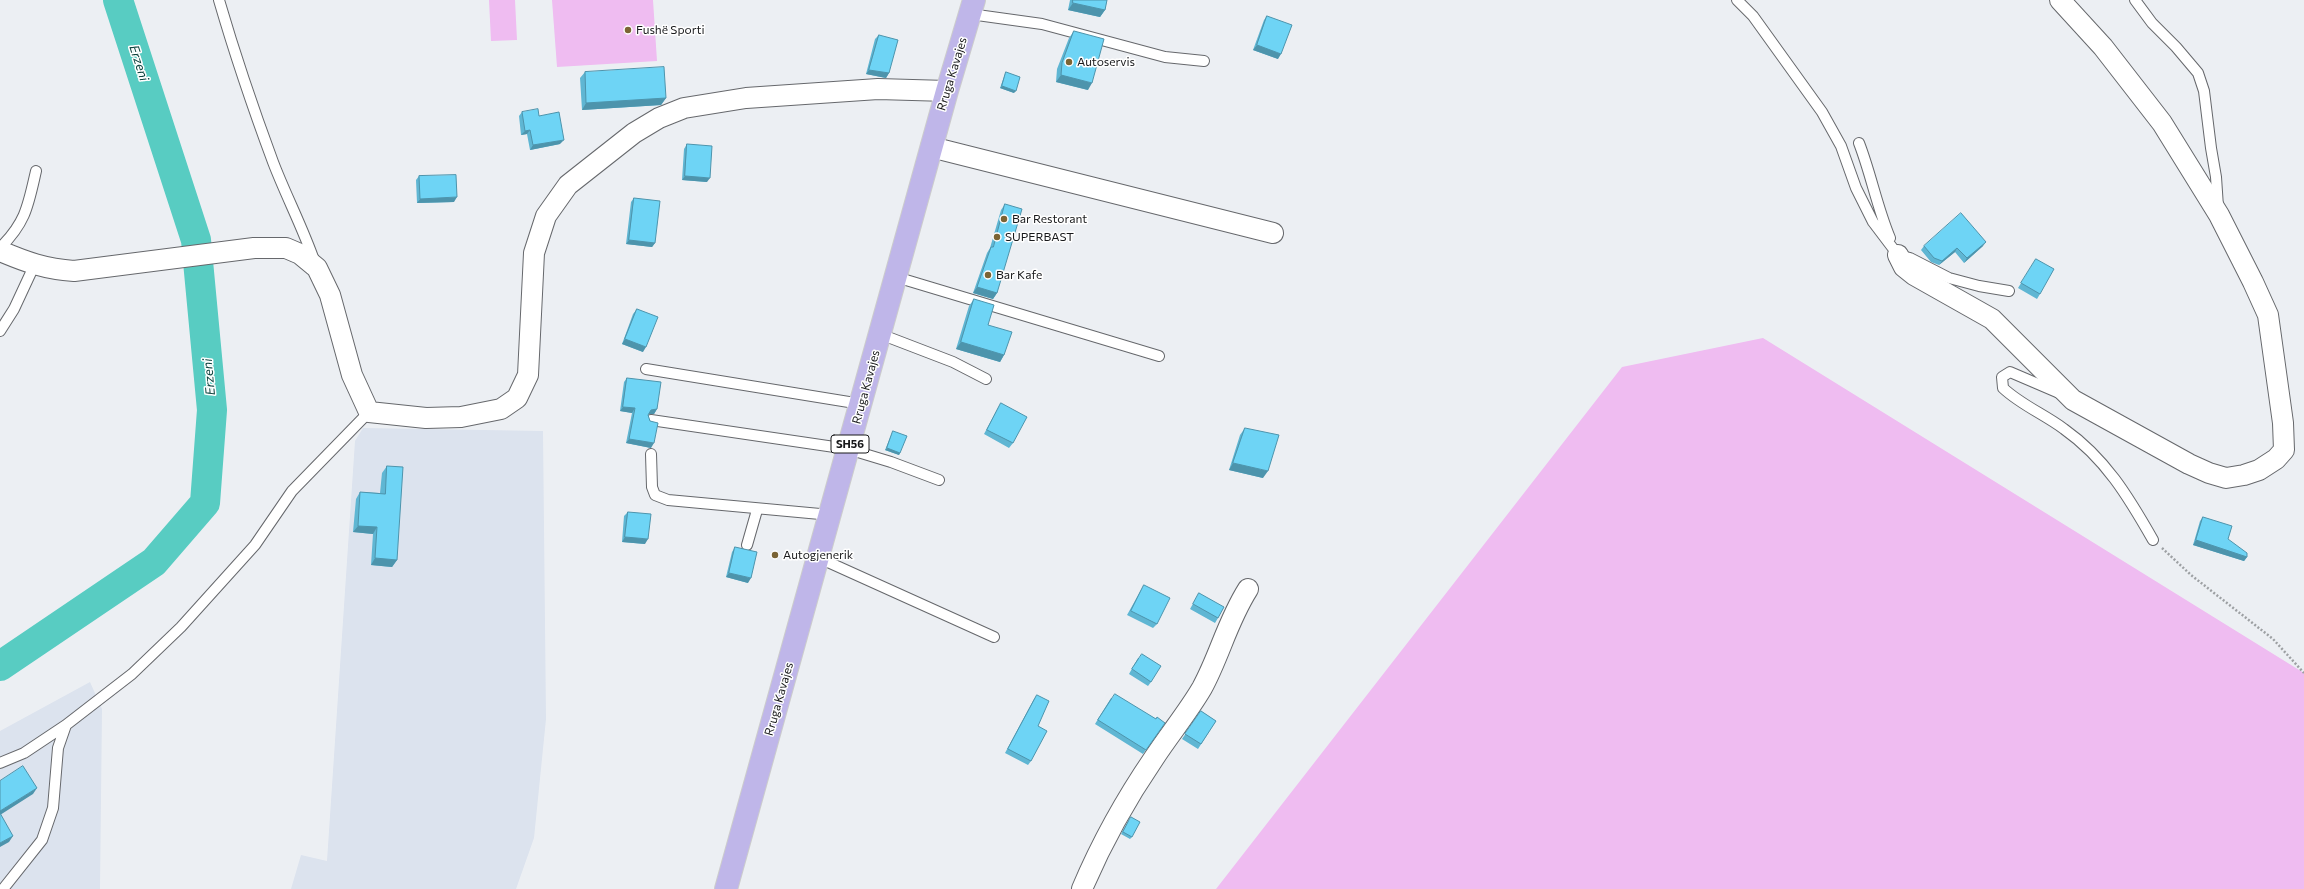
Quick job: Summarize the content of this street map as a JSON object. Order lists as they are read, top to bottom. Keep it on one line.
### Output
{"streets":{"main road":["Rruga Kavajes","SH56"]},"water":["Erzeni"],"places":["Fushë Sporti","Autoservis","Bar Restorant","SUPERBAST","Bar Kafe","Autogjenerik"]}
